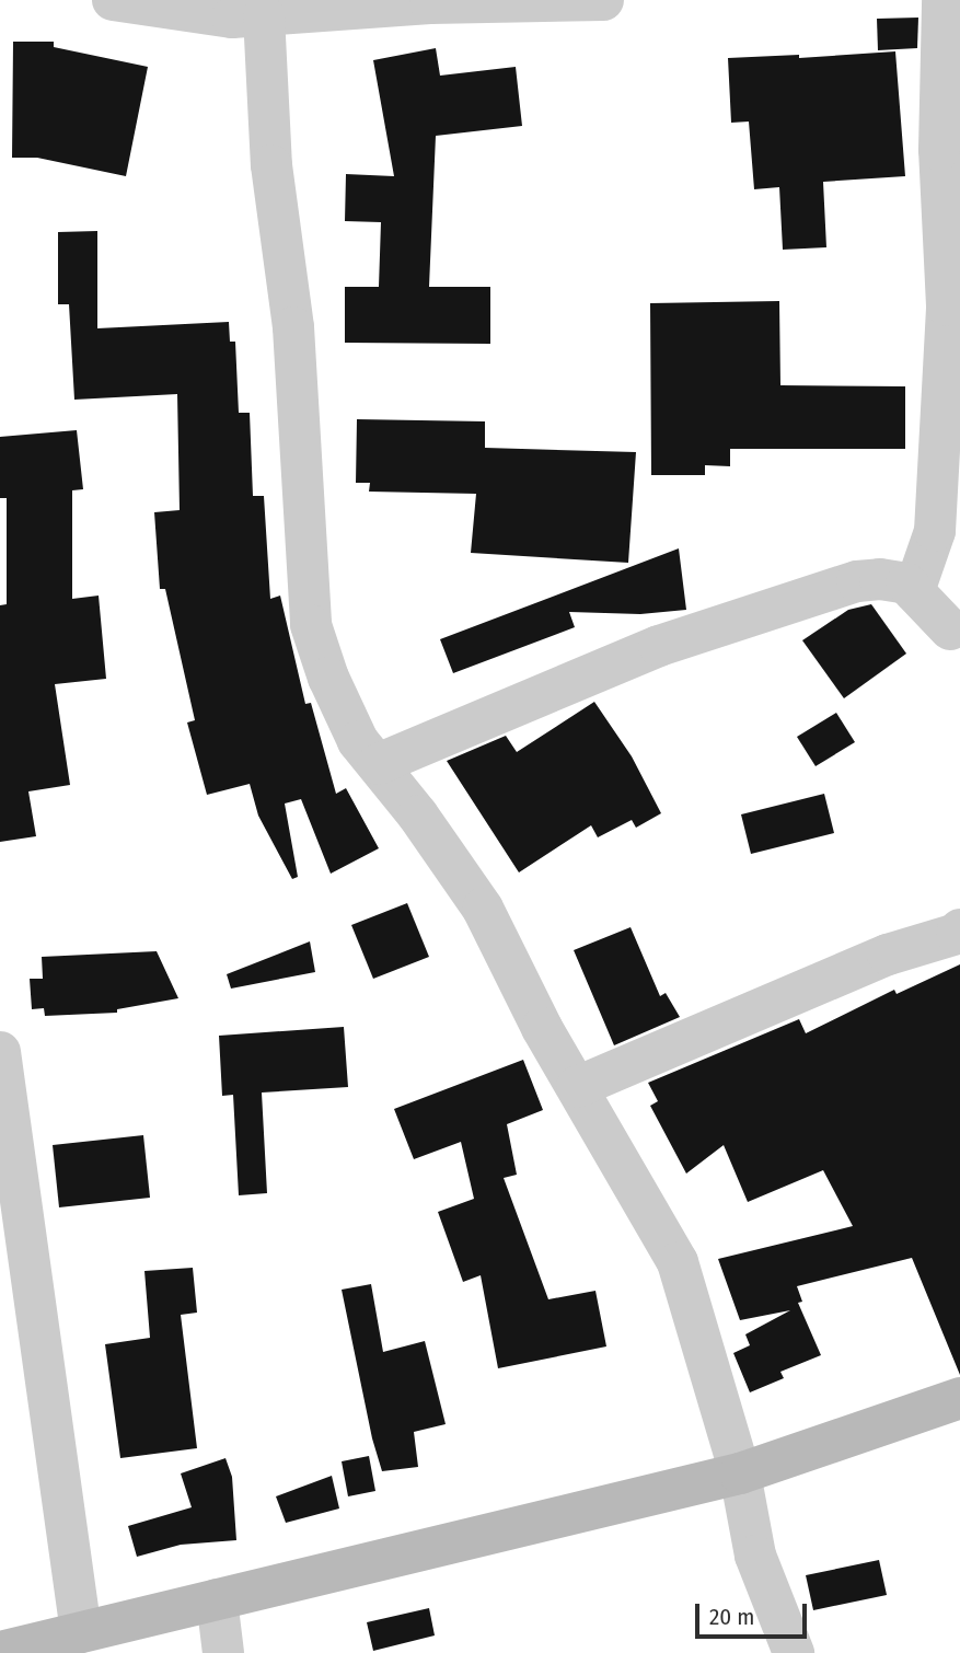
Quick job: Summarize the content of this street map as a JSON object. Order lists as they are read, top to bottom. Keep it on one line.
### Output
{"scale_bar":"20 m"}
